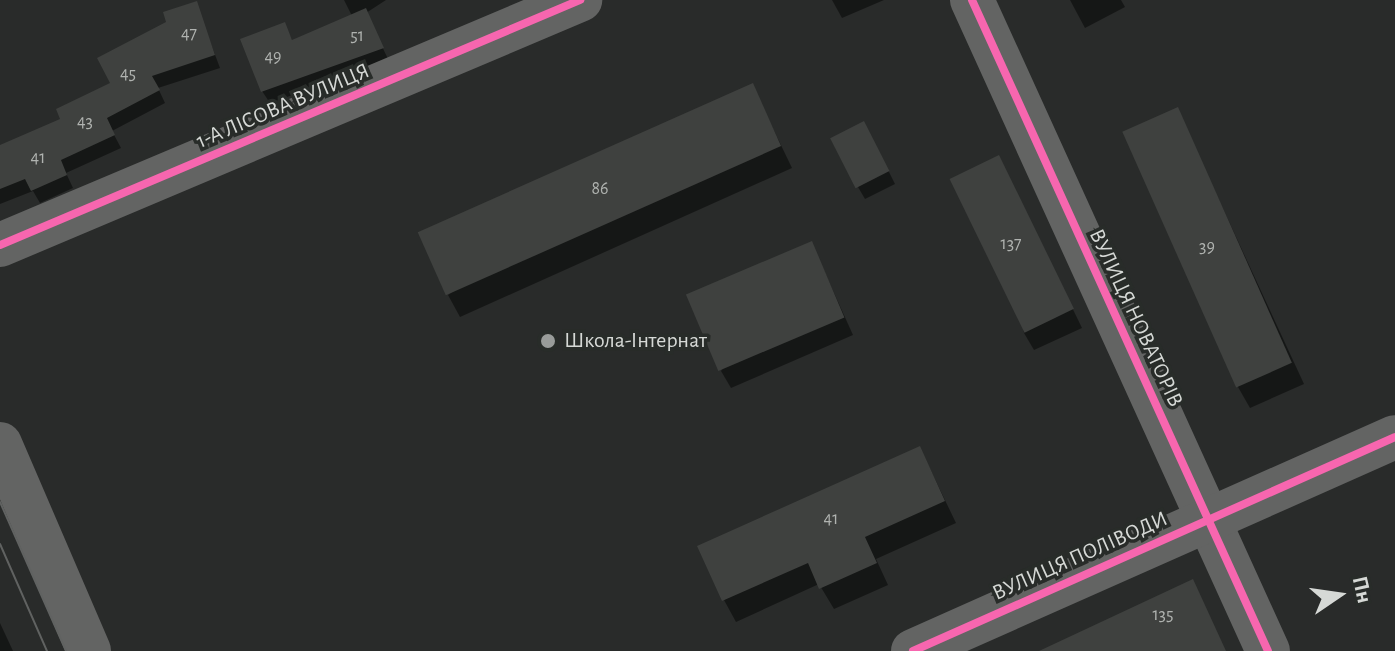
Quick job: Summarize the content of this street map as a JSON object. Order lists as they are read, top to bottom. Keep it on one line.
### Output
{"streets":{"street":["1-А ЛІСОВА ВУЛИЦЯ","ВУЛИЦЯ НОВАТОРІВ","ВУЛИЦЯ ПОЛІВОДИ"]},"crossings":[["ВУЛИЦЯ НОВАТОРІВ","ВУЛИЦЯ ПОЛІВОДИ"]],"places":["Школа-Інтернат"],"house_numbers":["47","51","49","45","43","41","86","137","39","41","135"],"north":"right"}
